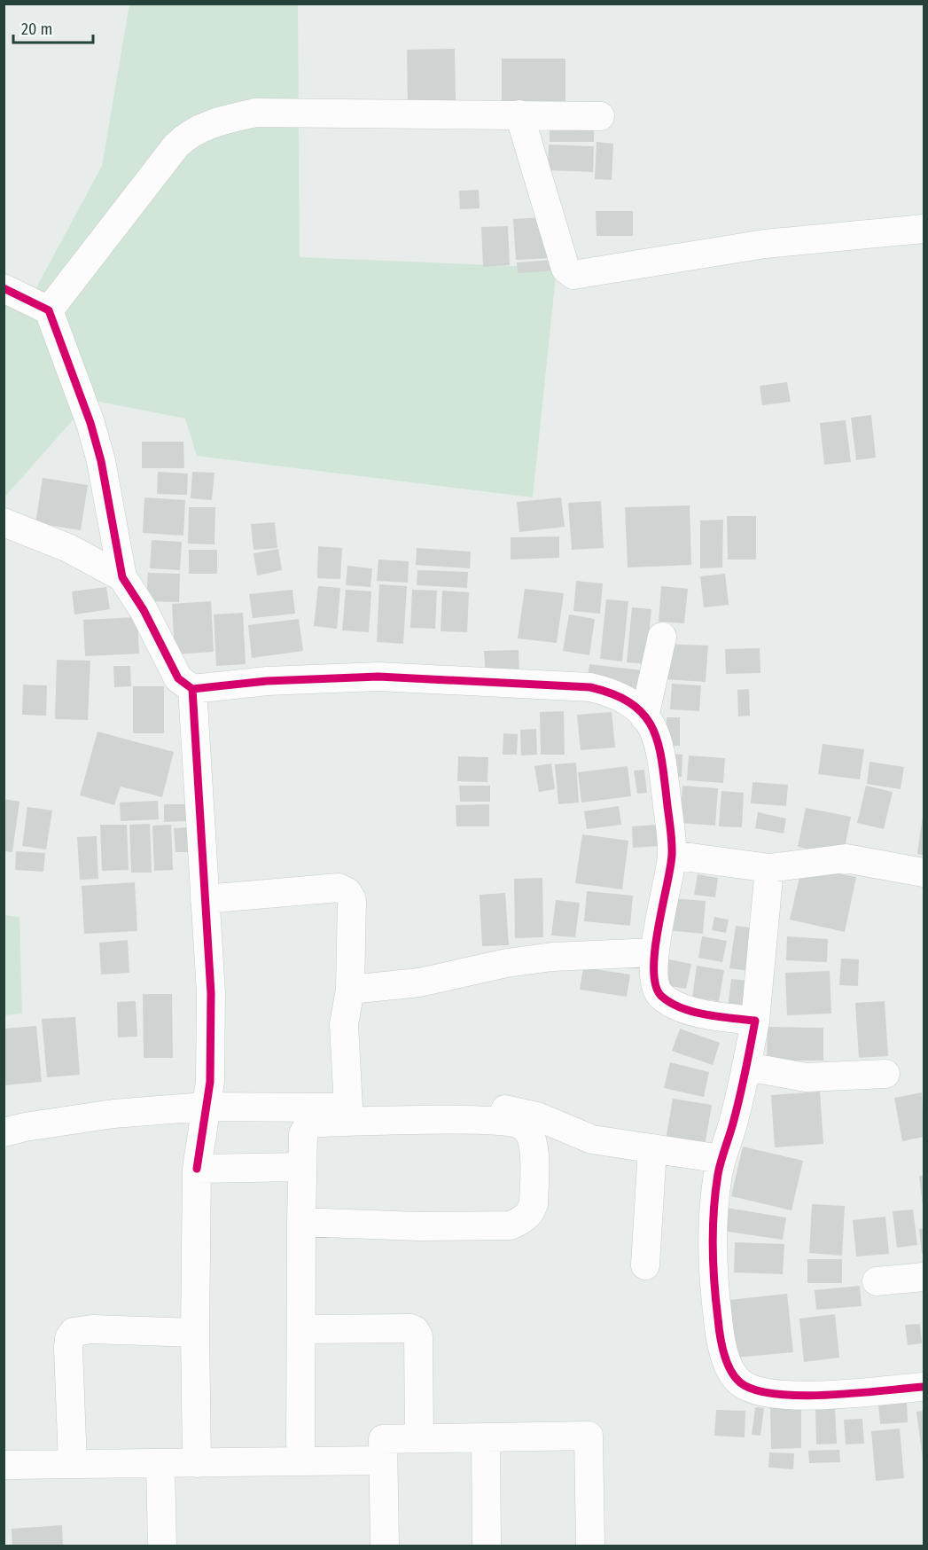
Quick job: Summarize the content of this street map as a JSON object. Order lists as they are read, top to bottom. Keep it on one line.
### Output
{"scale_bar":"20 m"}
